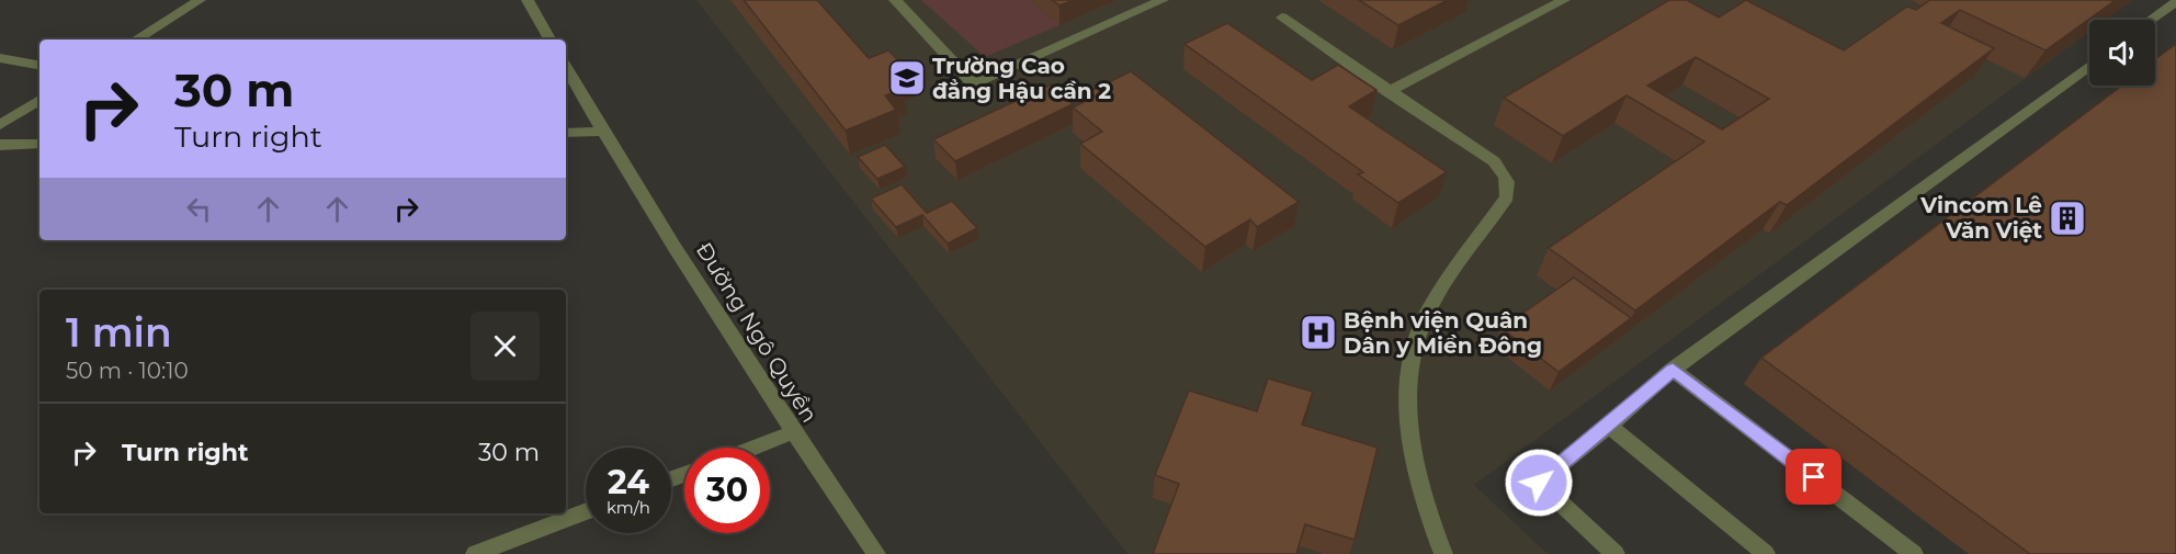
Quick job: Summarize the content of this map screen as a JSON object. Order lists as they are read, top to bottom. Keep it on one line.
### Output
{"streets":{"street":["Đường Ngô Quyền"]},"places":{"school or university":["Trường Cao đẳng Hậu cần 2"],"building":["Vincom Lê Văn Việt"],"hospital":["Bệnh viện Quân Dân y Miền Đông"]},"page":{"turn":["30 m","Turn right"],"heading":["1 min","50 m · 10:10"],"list":[{"name":"Turn right","value":"30 m"}],"speed":"24 km/h","limit":"30"}}
